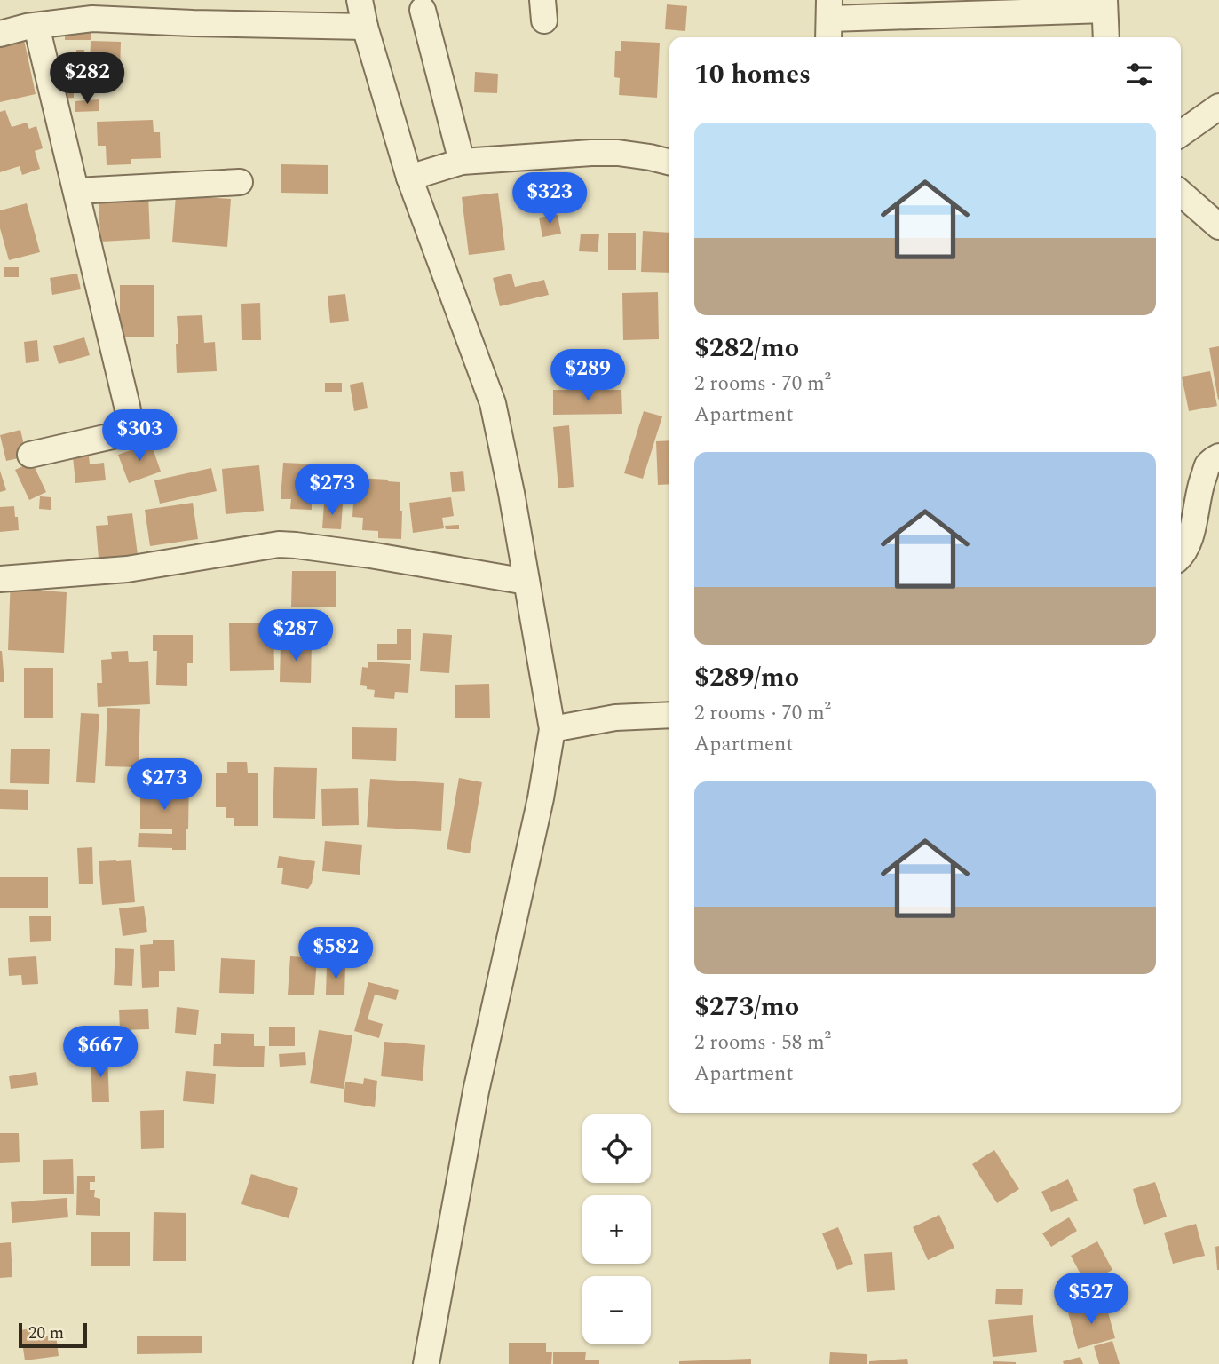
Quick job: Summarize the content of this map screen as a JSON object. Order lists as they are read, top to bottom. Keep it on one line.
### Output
{"scale_bar":"20 m","page":{"heading":"10 homes","price":["$282","$323","$289","$303","$273","$287","$273","$582","$667","$527"],"list":[{"name":"$282/mo","note":"2 rooms · 70 m² · Apartment"},{"name":"$289/mo","note":"2 rooms · 70 m² · Apartment"},{"name":"$273/mo","note":"2 rooms · 58 m² · Apartment"}],"map_buttons":["+","−"],"scale":"20 m"}}
